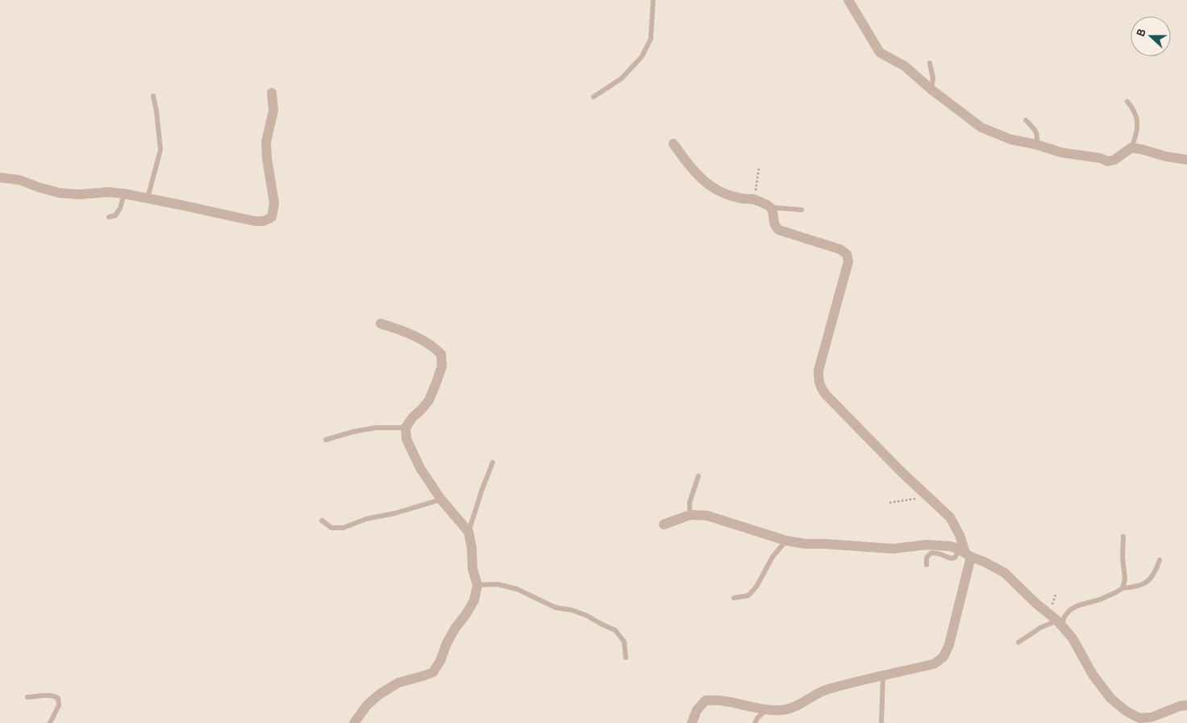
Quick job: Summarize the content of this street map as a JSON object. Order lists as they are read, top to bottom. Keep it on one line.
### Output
{"north":"left"}
